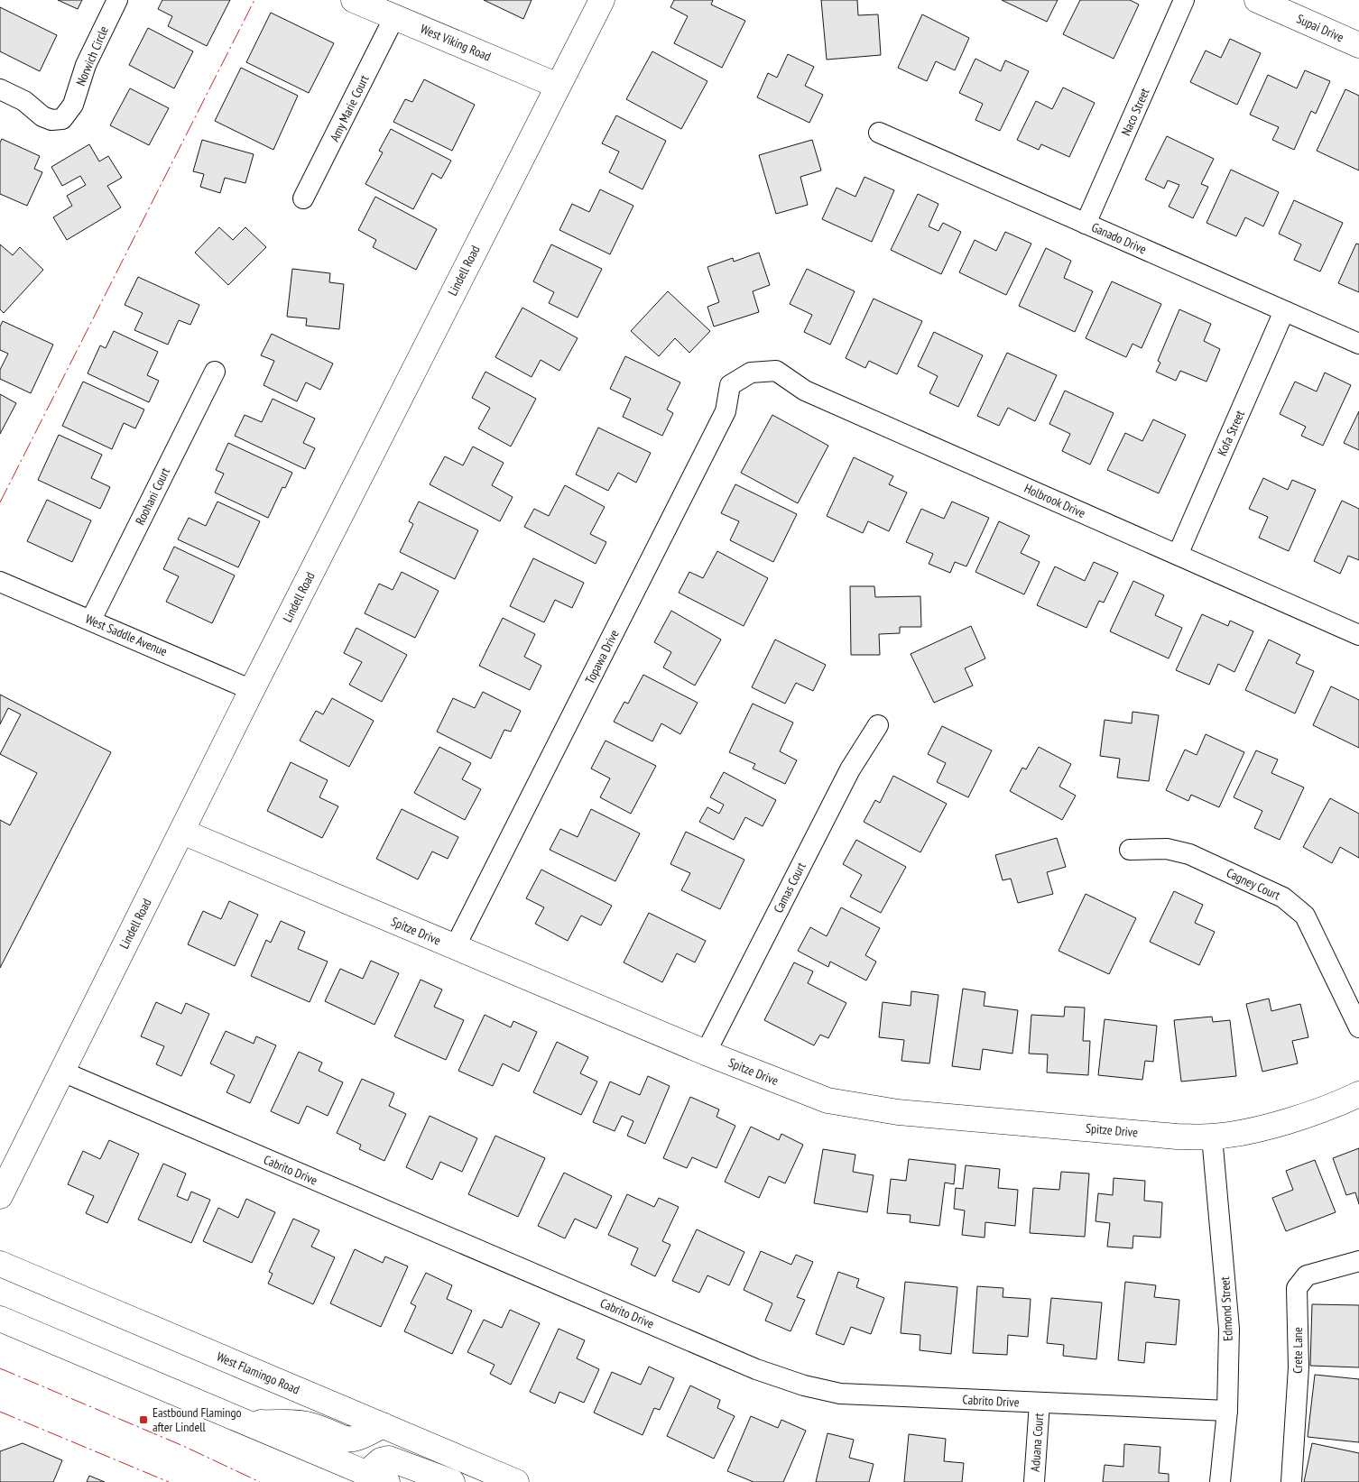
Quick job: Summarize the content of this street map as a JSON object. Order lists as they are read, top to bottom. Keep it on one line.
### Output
{"streets":{"street":["Supai Drive","West Viking Road","Norwich Circle","Amy Marie Court","Naco Street","Ganado Drive","Lindell Road","Kofa Street","Roohani Court","Holbrook Drive","West Saddle Avenue","Topawa Drive","Cagney Court","Camas Court","Spitze Drive","Cabrito Drive","Edmond Street","Crete Lane","West Flamingo Road","Aduana Court"]},"crossings":[["West Viking Road","Amy Marie Court"],["West Viking Road","Lindell Road"],["Naco Street","Ganado Drive"],["Ganado Drive","Kofa Street"],["Lindell Road","West Saddle Avenue"],["Lindell Road","Spitze Drive"],["Lindell Road","Cabrito Drive"],["Kofa Street","Holbrook Drive"],["Roohani Court","West Saddle Avenue"],["Holbrook Drive","Topawa Drive"],["Topawa Drive","Spitze Drive"],["Camas Court","Spitze Drive"],["Spitze Drive","Edmond Street"],["Cabrito Drive","Edmond Street"],["Cabrito Drive","Aduana Court"]],"places":{"transit":["Eastbound Flamingo after Lindell"]}}
